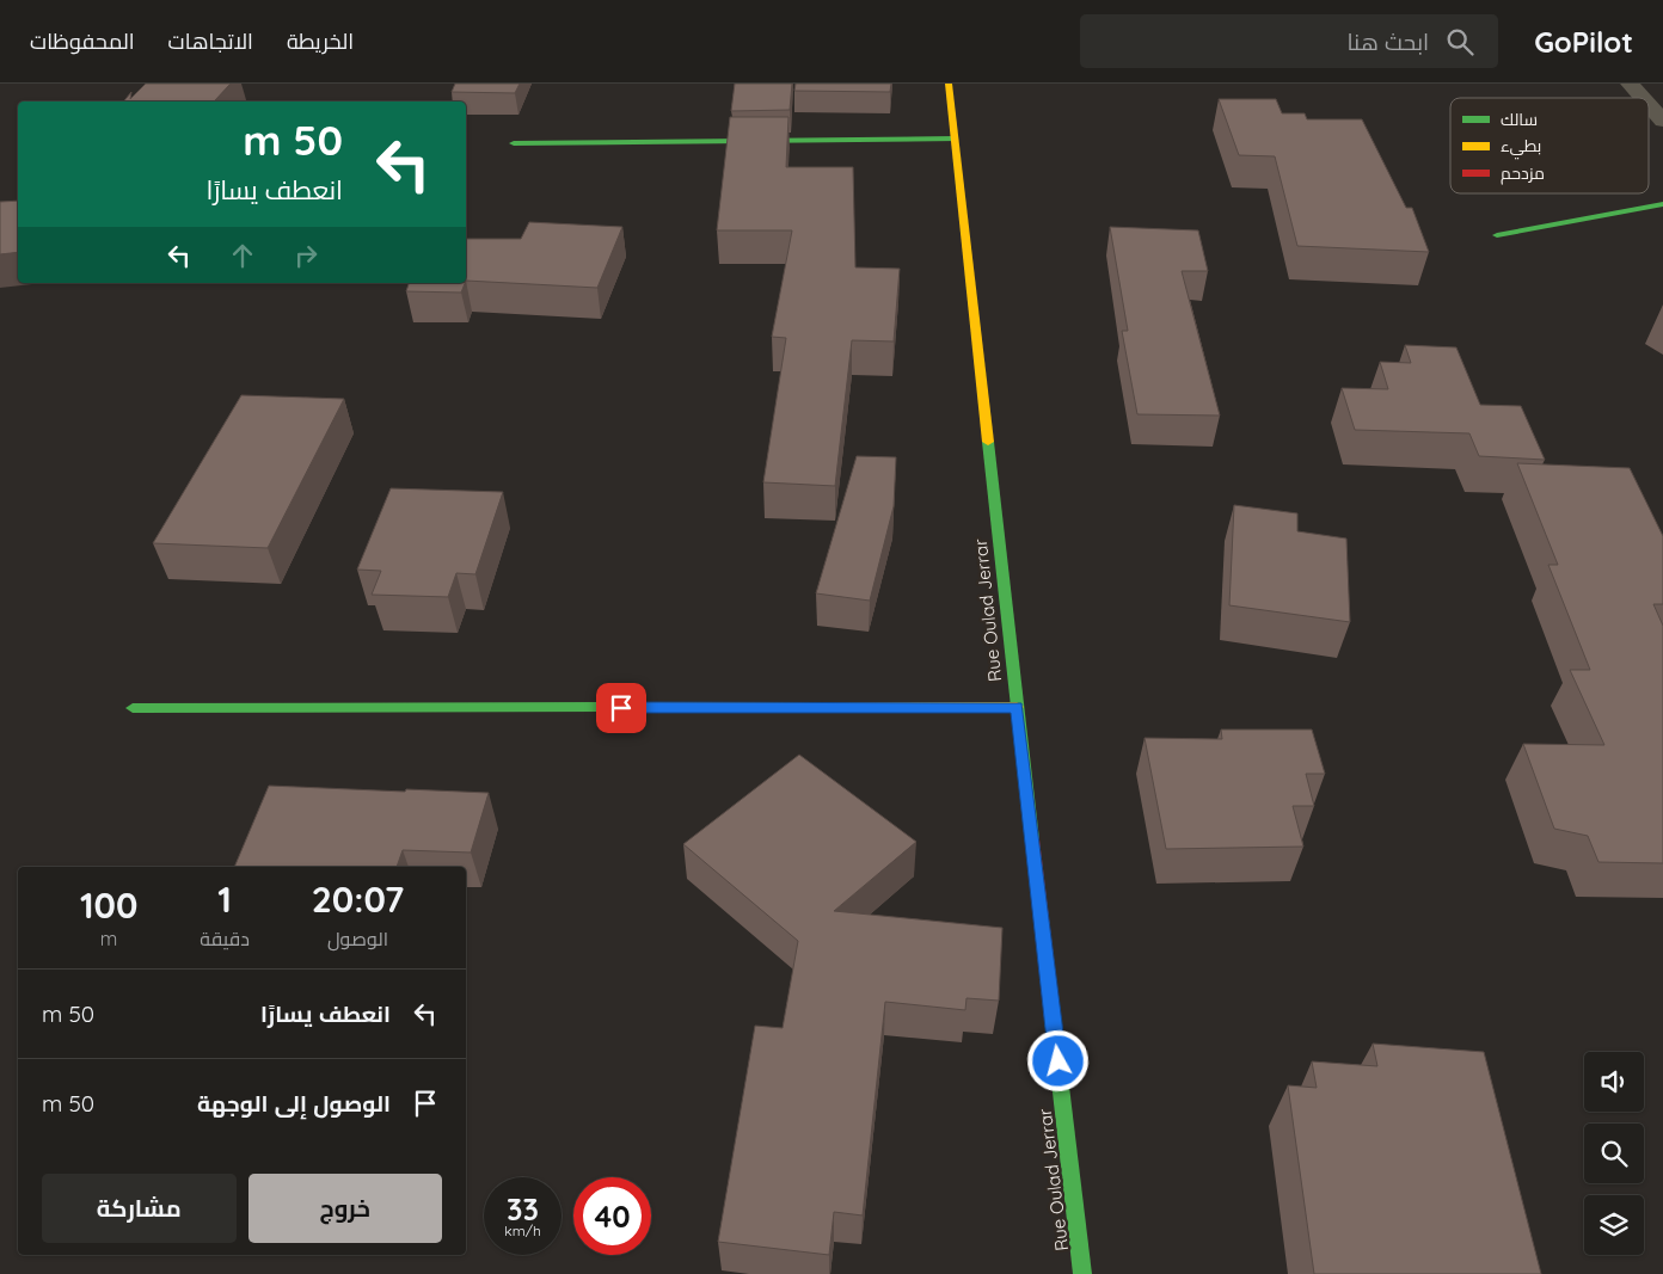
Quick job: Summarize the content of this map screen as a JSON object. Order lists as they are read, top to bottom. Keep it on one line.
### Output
{"streets":{"street":["Rue Oulad Jerrar"]},"legend":["سالك","بطيء","مزدحم"],"page":{"header":"GoPilot","search":"ابحث هنا","nav":["الخريطة","الاتجاهات","المحفوظات"],"turn":["50 m","انعطف يسارًا"],"eta":["20:07","الوصول","1","دقيقة","100","m"],"list":[{"name":"انعطف يسارًا","value":"50 m"},{"name":"الوصول إلى الوجهة","value":"50 m"}],"buttons":["خروج","مشاركة"],"speed":"33 km/h","limit":"40"}}
